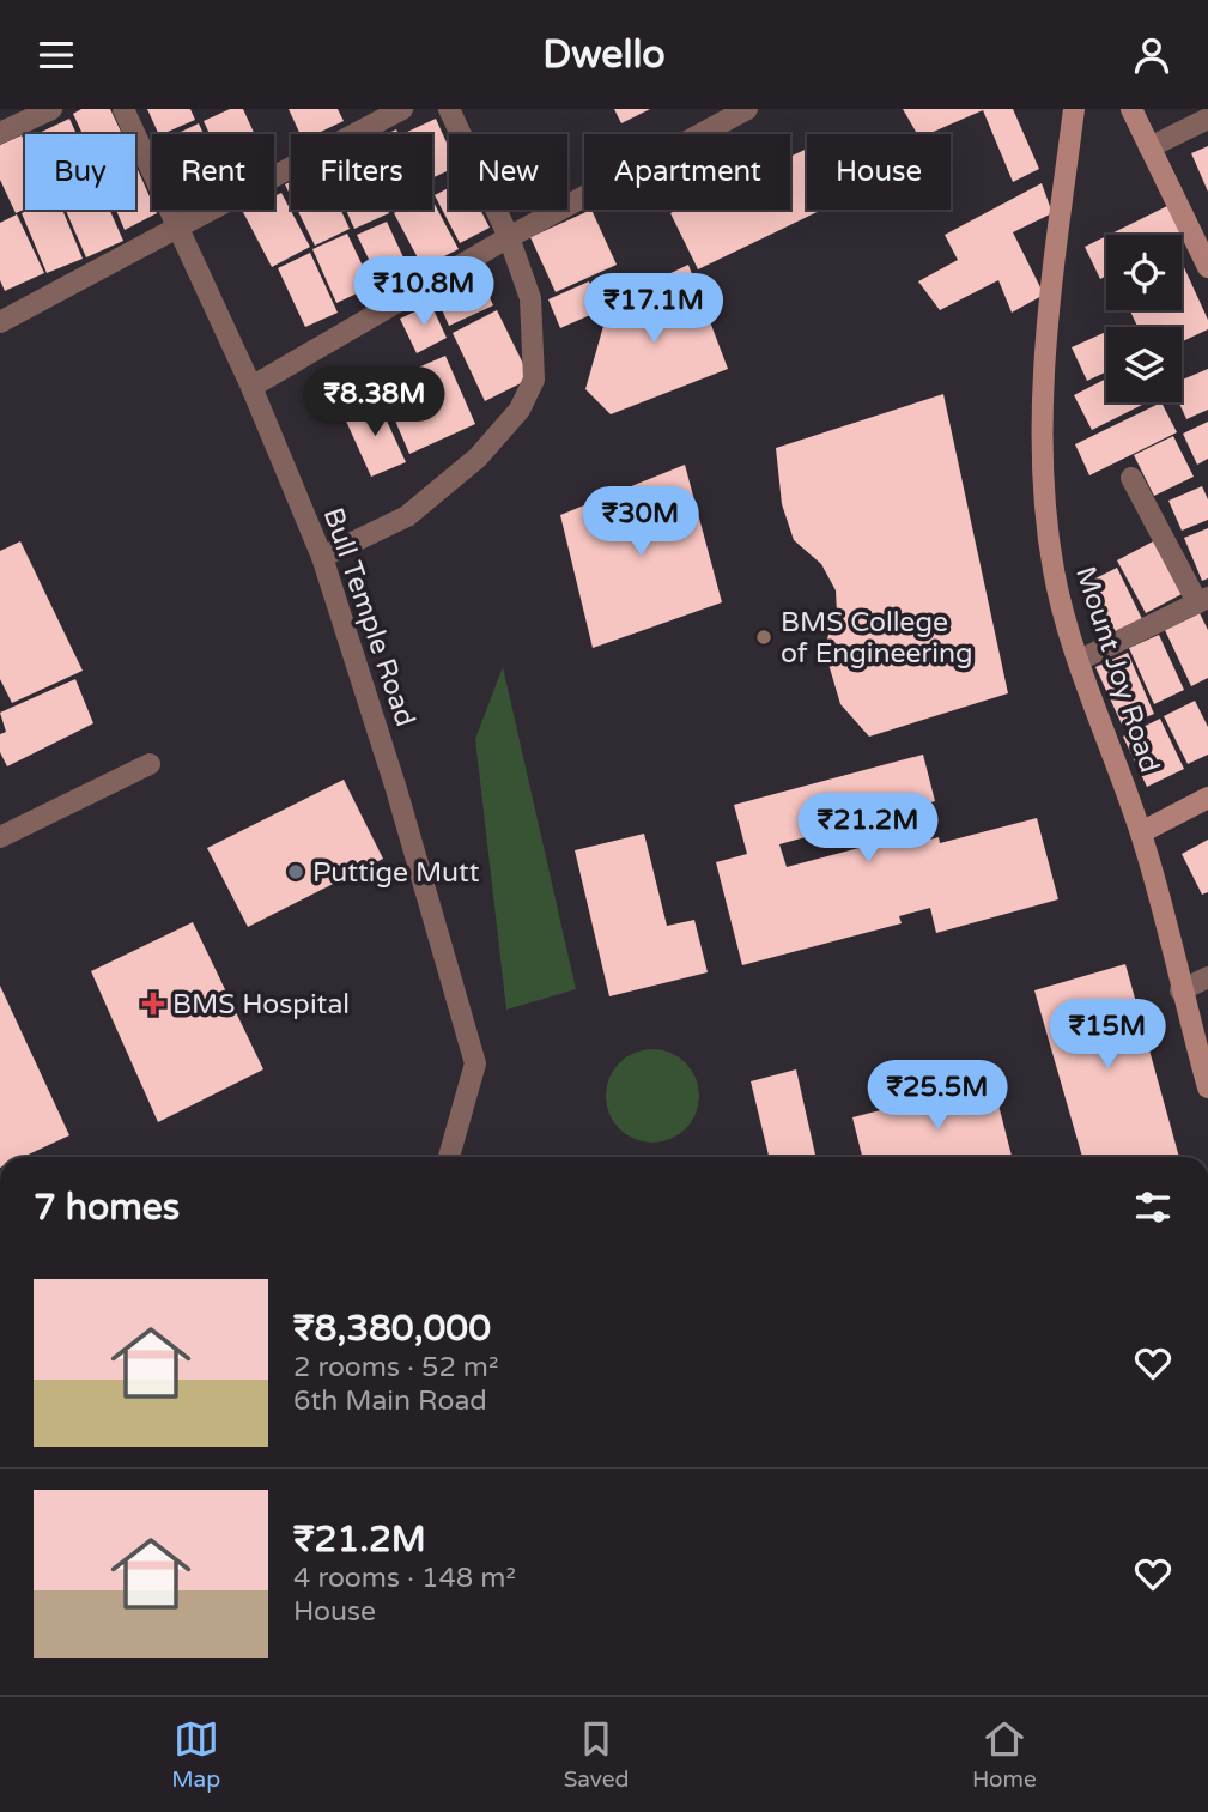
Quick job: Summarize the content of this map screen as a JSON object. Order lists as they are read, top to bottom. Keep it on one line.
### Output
{"streets":{"main road":["Mount Joy Road"],"street":["Bull Temple Road"]},"places":{"other":["BMS College of Engineering","Puttige Mutt"],"health":["BMS Hospital"]},"page":{"header":"Dwello","chip":["Buy","Rent","Filters","New","Apartment","House"],"price":["₹10.8M","₹17.1M","₹8.38M","₹30M","₹21.2M","₹15M","₹25.5M"],"heading":"7 homes","list":[{"name":"₹8,380,000","note":"2 rooms · 52 m² · 6th Main Road"},{"name":"₹21.2M","note":"4 rooms · 148 m² · House"}],"tabs":["Map","Saved","Home"]}}
